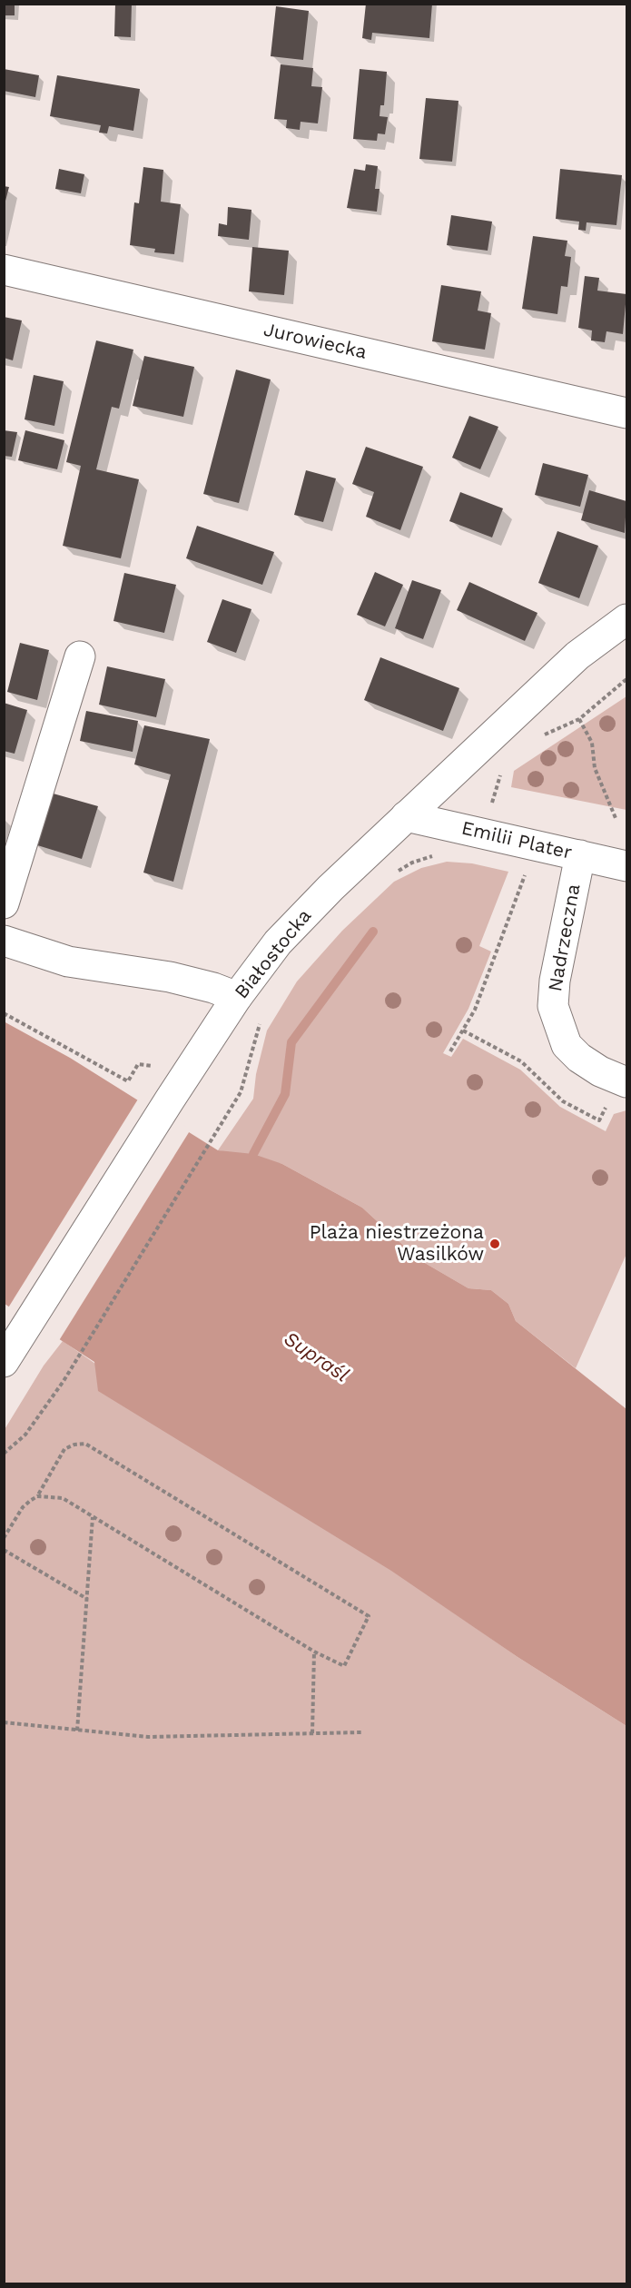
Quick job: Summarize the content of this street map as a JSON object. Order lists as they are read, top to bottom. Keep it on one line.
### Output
{"streets":{"street":["Jurowiecka","Emilii Plater","Nadrzeczna","Białostocka"]},"crossings":[["Emilii Plater","Nadrzeczna"],["Emilii Plater","Białostocka"]],"water":["Supraśl"],"places":["Plaża niestrzeżona Wasilków"]}
